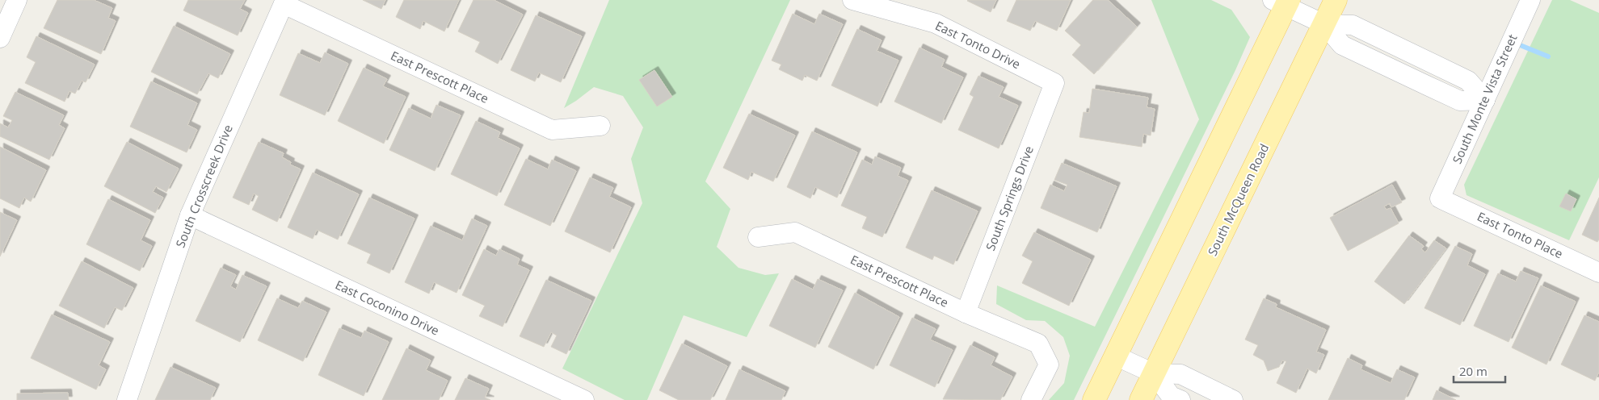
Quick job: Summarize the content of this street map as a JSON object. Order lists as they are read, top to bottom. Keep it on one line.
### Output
{"streets":{"main road":["South McQueen Road"],"street":["East Tonto Drive","East Prescott Place","South Monte Vista Street","South Crosscreek Drive","South Springs Drive","East Tonto Place","East Coconino Drive"]},"crossings":[["East Tonto Drive","South Springs Drive"],["East Prescott Place","South Crosscreek Drive"],["East Prescott Place","South Springs Drive"],["South Monte Vista Street","East Tonto Place"],["South Crosscreek Drive","East Coconino Drive"]],"scale_bar":"20 m"}
